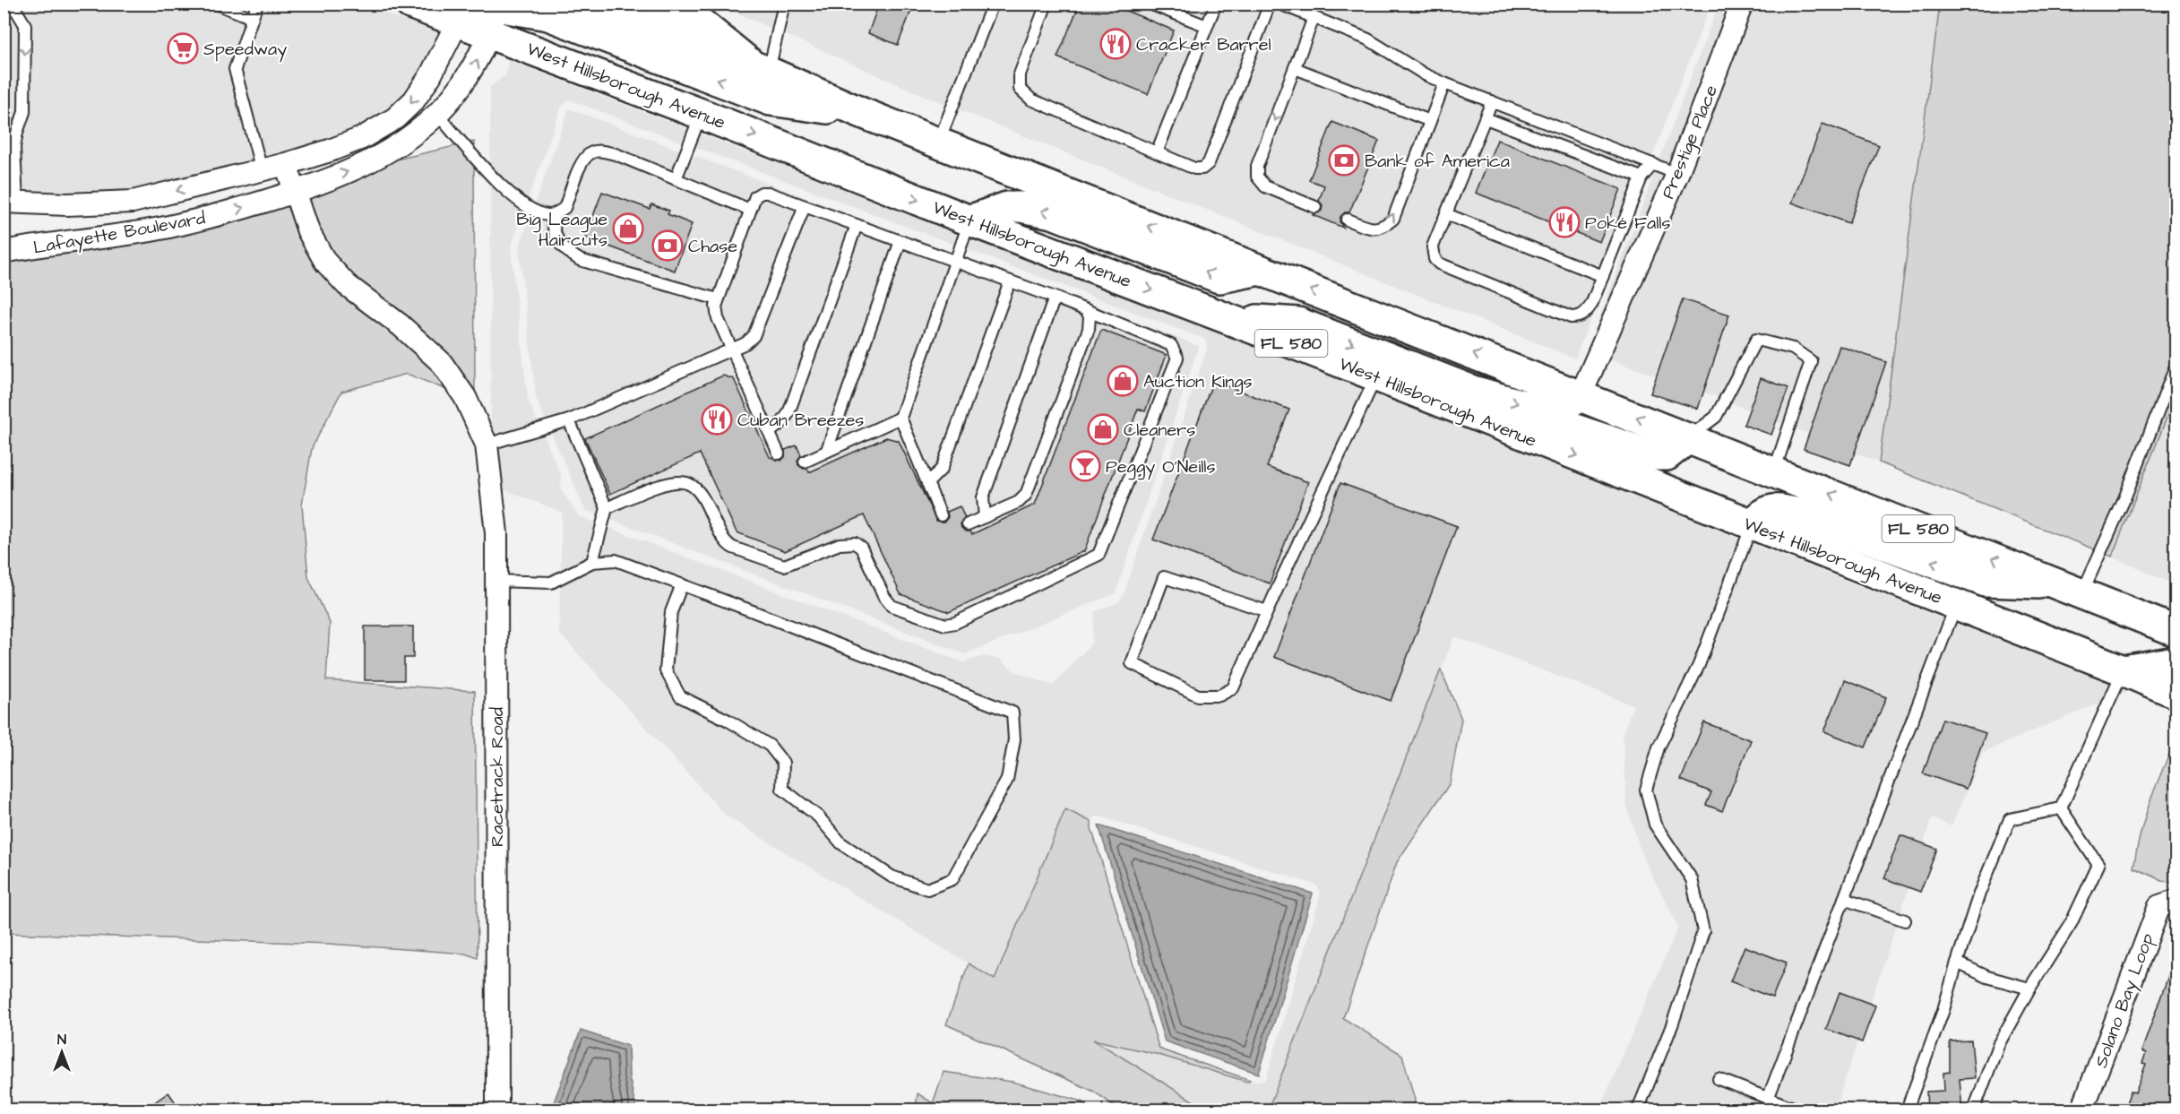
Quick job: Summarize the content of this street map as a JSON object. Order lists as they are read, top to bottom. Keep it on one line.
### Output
{"streets":{"main road":["West Hillsborough Avenue","FL 580"],"street":["Prestige Place","Lafayette Boulevard","Racetrack Road","Solano Bay Loop"]},"crossings":[["West Hillsborough Avenue","Lafayette Boulevard"],["West Hillsborough Avenue","FL 580"],["Prestige Place","FL 580"],["Lafayette Boulevard","FL 580"]],"places":{"restaurant":["Cracker Barrel","Poké Falls","Cuban Breezes"],"supermarket":["Speedway"],"bank":["Bank of America","Chase"],"shop":["Big League Haircuts","Auction Kings","Cleaners"],"bar":["Peggy O'Neills"]},"north":"top"}
